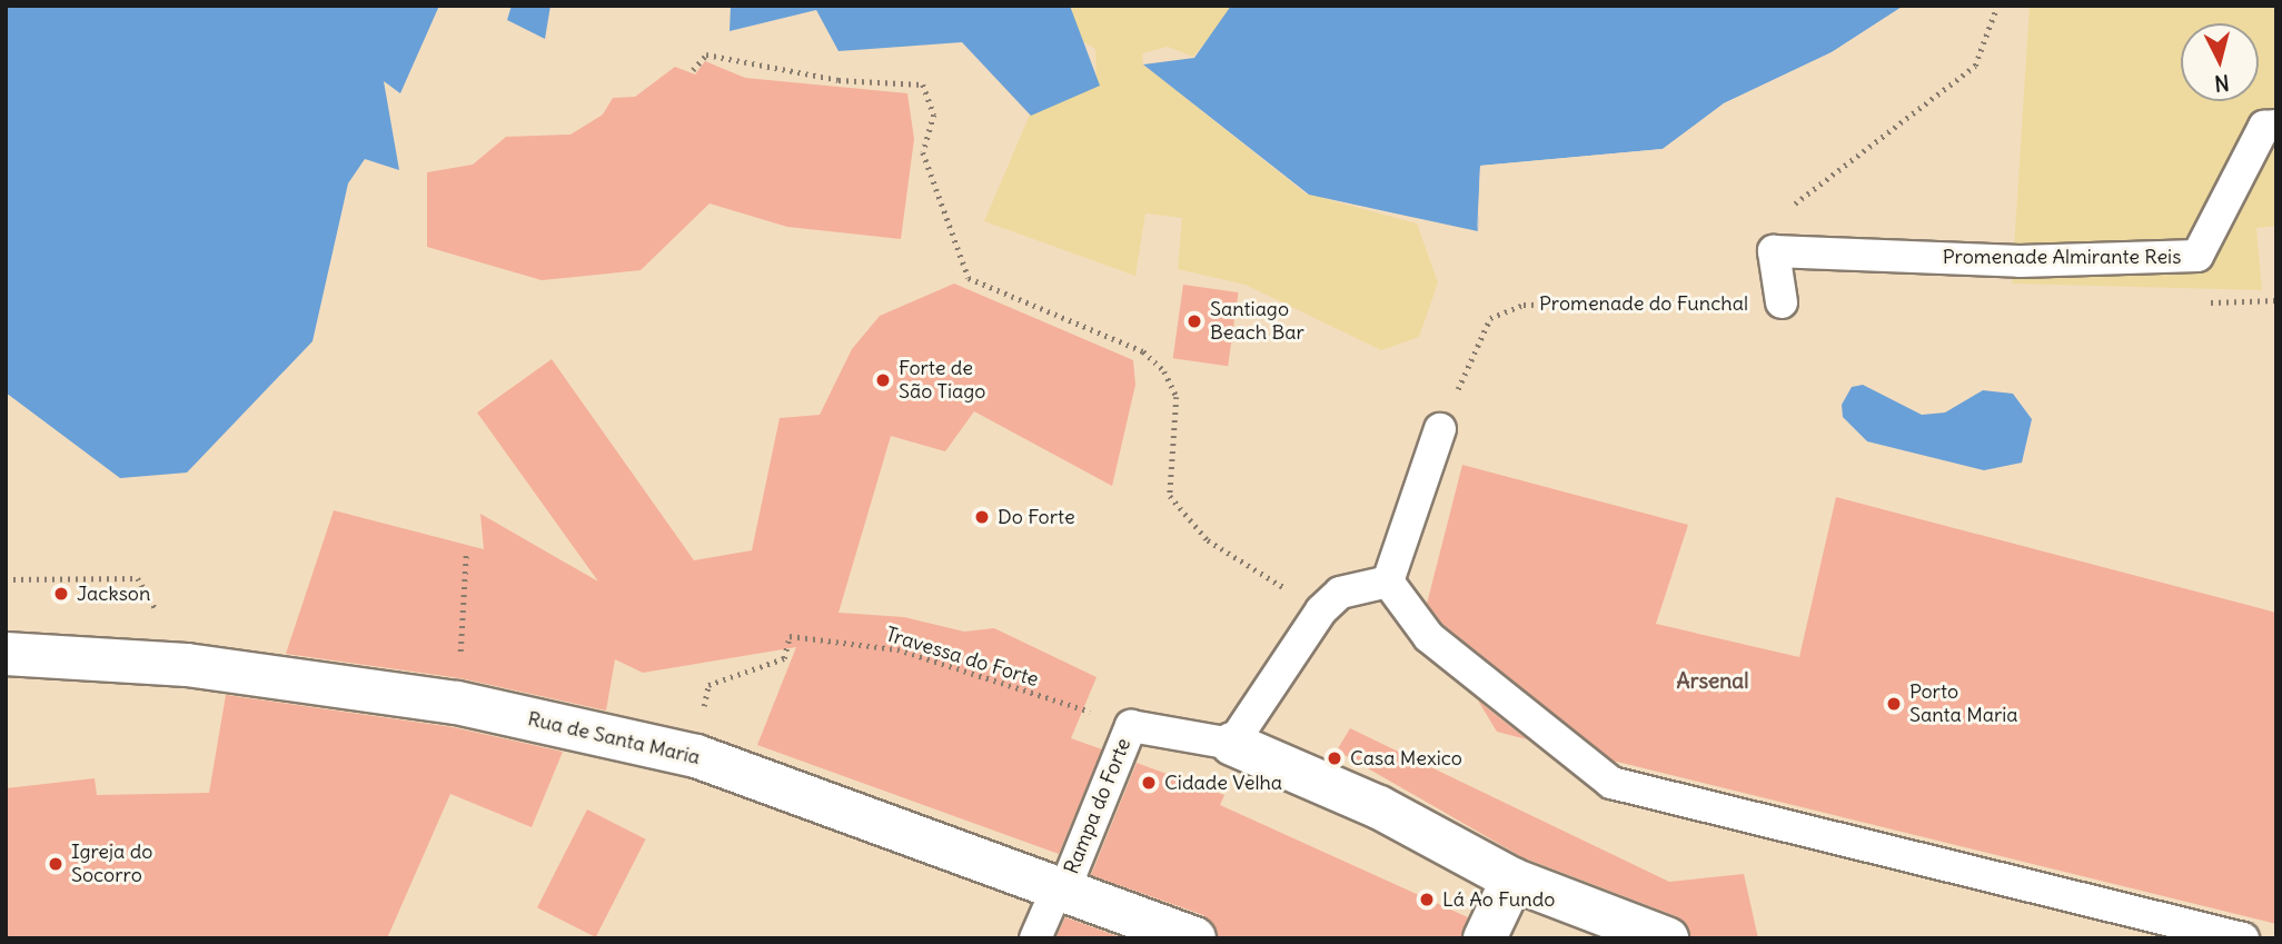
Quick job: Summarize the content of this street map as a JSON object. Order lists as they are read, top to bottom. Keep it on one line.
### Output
{"streets":{"street":["Rua de Santa Maria"],"lane":["Promenade Almirante Reis","Rampa do Forte"],"path":["Promenade do Funchal","Travessa do Forte"]},"crossings":[["Travessa do Forte","Rampa do Forte"],["Rua de Santa Maria","Rampa do Forte"]],"districts":["Arsenal"],"places":["Santiago Beach Bar","Forte de São Tiago","Do Forte","Jackson","Porto Santa Maria","Casa Mexico","Cidade Velha","Igreja do Socorro","Lá Ao Fundo"],"north":"bottom"}
